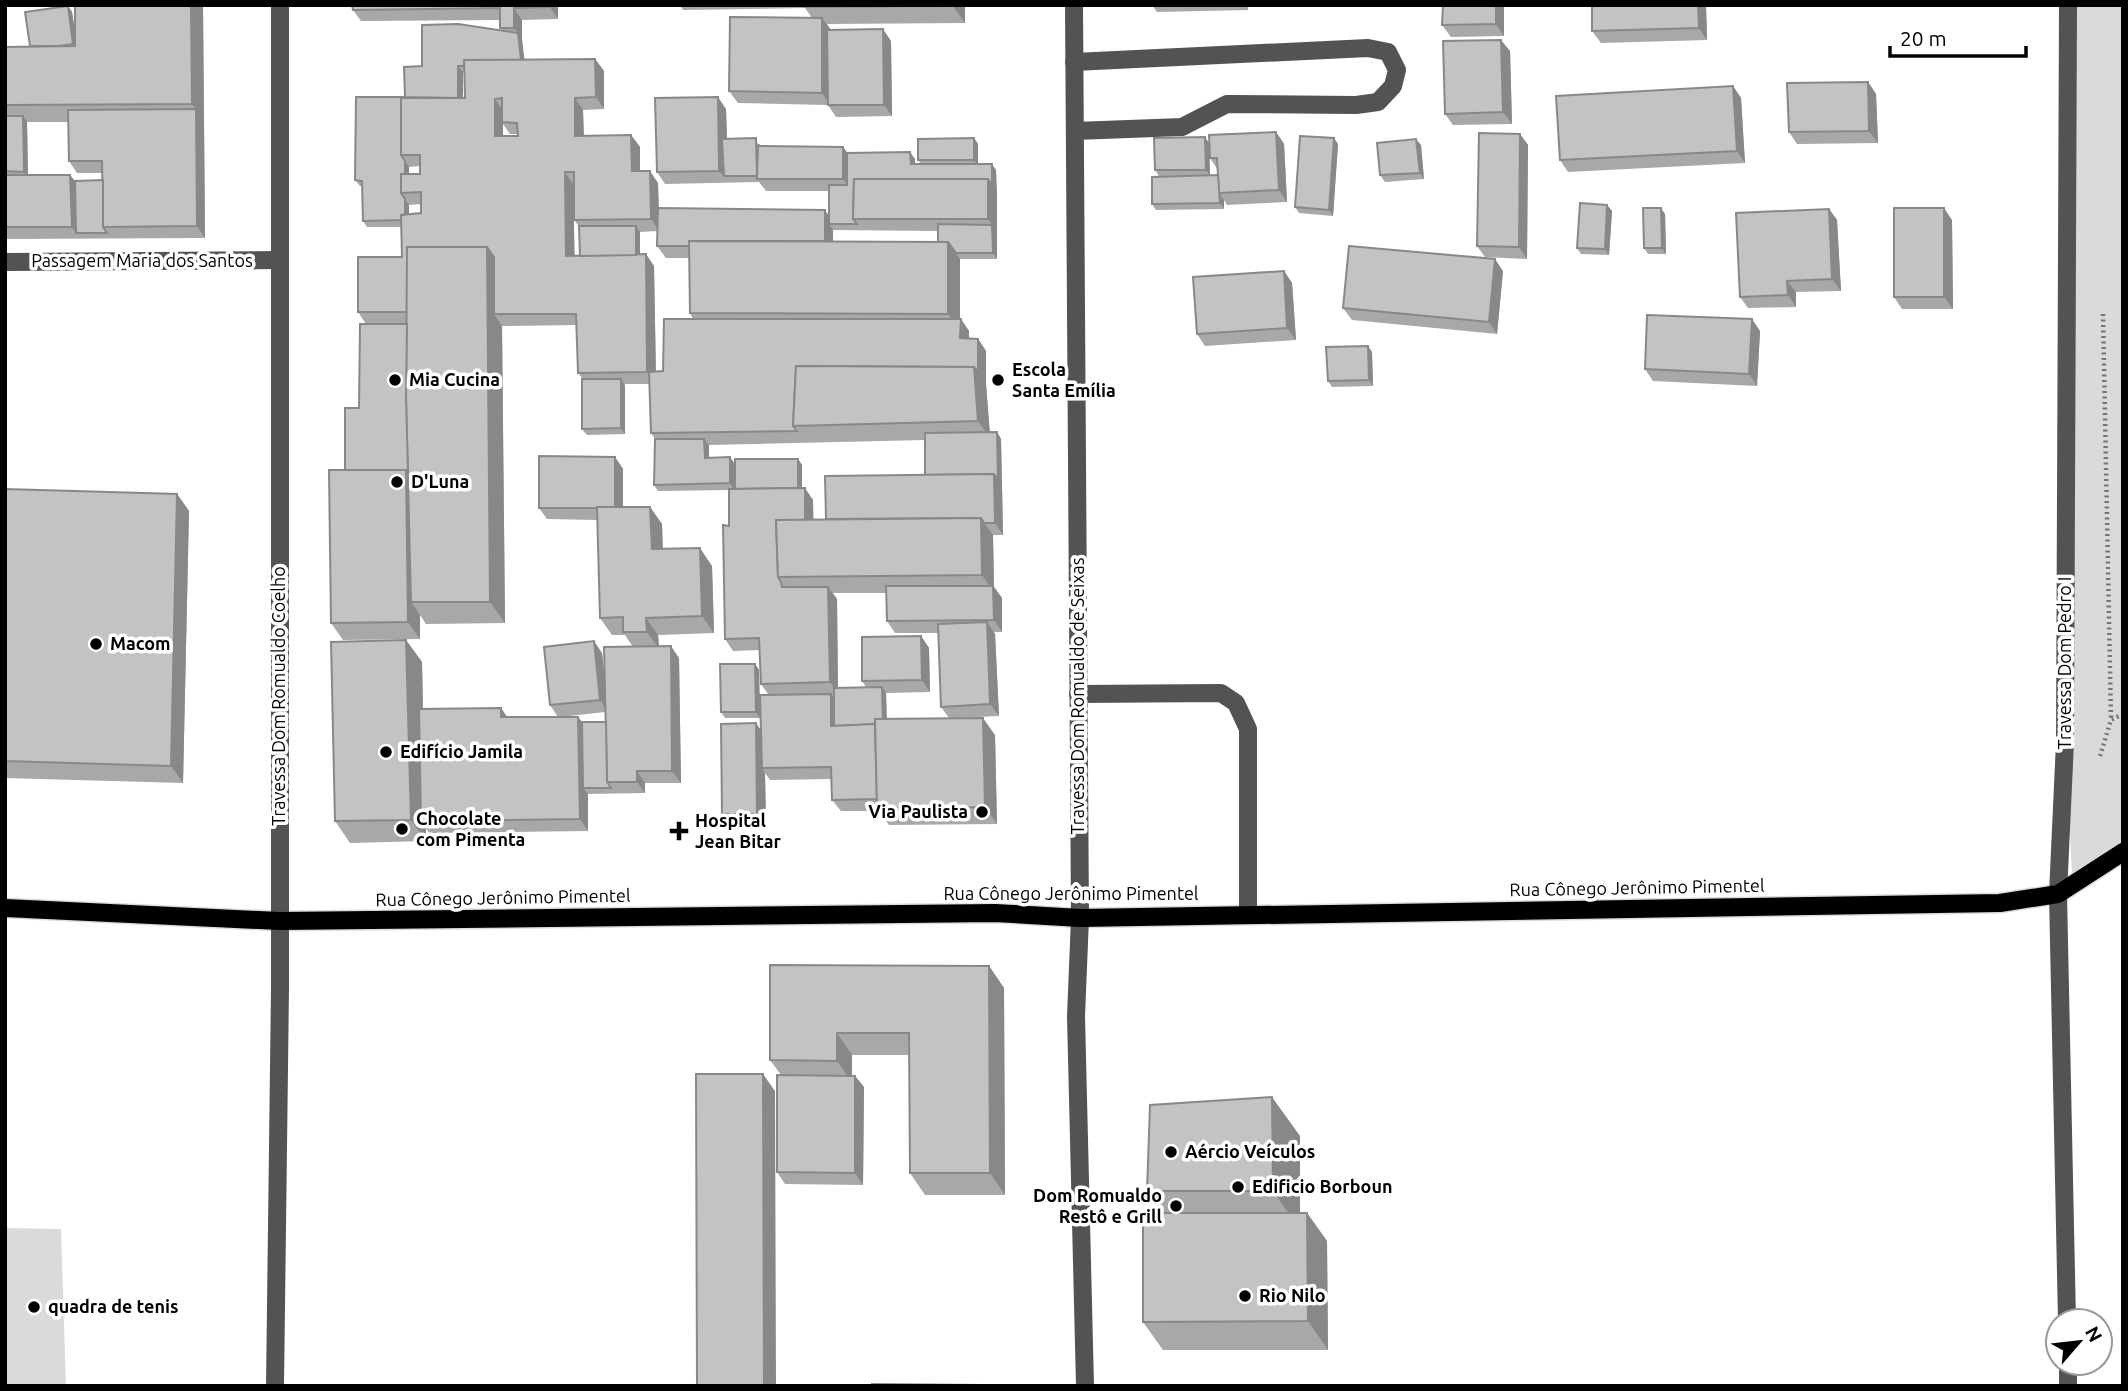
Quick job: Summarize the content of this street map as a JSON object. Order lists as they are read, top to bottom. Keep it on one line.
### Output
{"streets":{"main road":["Rua Cônego Jerônimo Pimentel"],"street":["Passagem Maria dos Santos","Travessa Dom Pedro I","Travessa Dom Romualdo Coelho","Travessa Dom Romualdo de Seixas"]},"crossings":[["Passagem Maria dos Santos","Travessa Dom Romualdo Coelho"],["Travessa Dom Pedro I","Rua Cônego Jerônimo Pimentel"],["Travessa Dom Romualdo Coelho","Rua Cônego Jerônimo Pimentel"],["Travessa Dom Romualdo de Seixas","Rua Cônego Jerônimo Pimentel"]],"places":{"other":["Mia Cucina","Escola Santa Emília","D'Luna","Macom","Edifício Jamila","Via Paulista","Chocolate com Pimenta","Aércio Veículos","Edificio Borboun","Dom Romualdo Restô e Grill","Rio Nilo","quadra de tenis"],"health":["Hospital Jean Bitar"]},"scale_bar":"20 m","north":"top right"}
